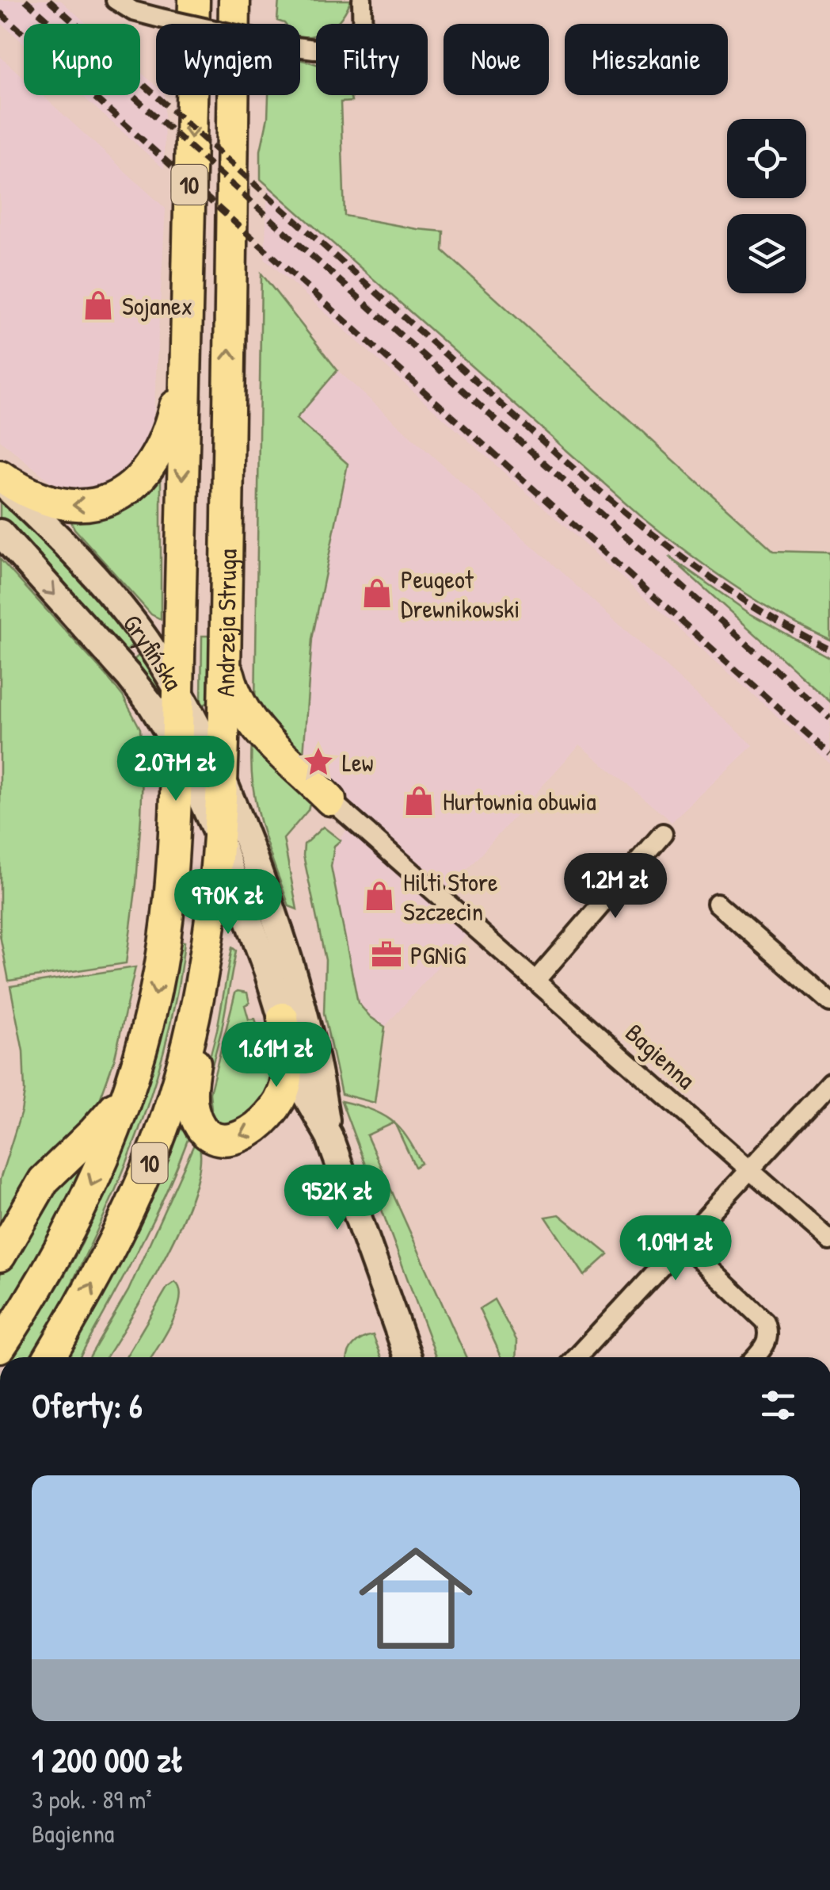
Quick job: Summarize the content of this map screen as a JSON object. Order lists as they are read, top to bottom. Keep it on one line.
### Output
{"streets":{"main road":["10","Andrzeja Struga"],"street":["Gryfińska","Bagienna"]},"crossings":[["Andrzeja Struga","Gryfińska"]],"places":{"shop":["Sojanex","Peugeot Drewnikowski","Hurtownia obuwia","Hilti Store Szczecin"],"place":["Lew"],"office":["PGNiG"]},"page":{"chip":["Kupno","Wynajem","Filtry","Nowe","Mieszkanie"],"price":["2.07M zł","1.2M zł","970K zł","1.61M zł","952K zł","1.09M zł"],"heading":"Oferty: 6","list":[{"name":"1 200 000 zł","note":"3 pok. · 89 m² · Bagienna"}]}}
